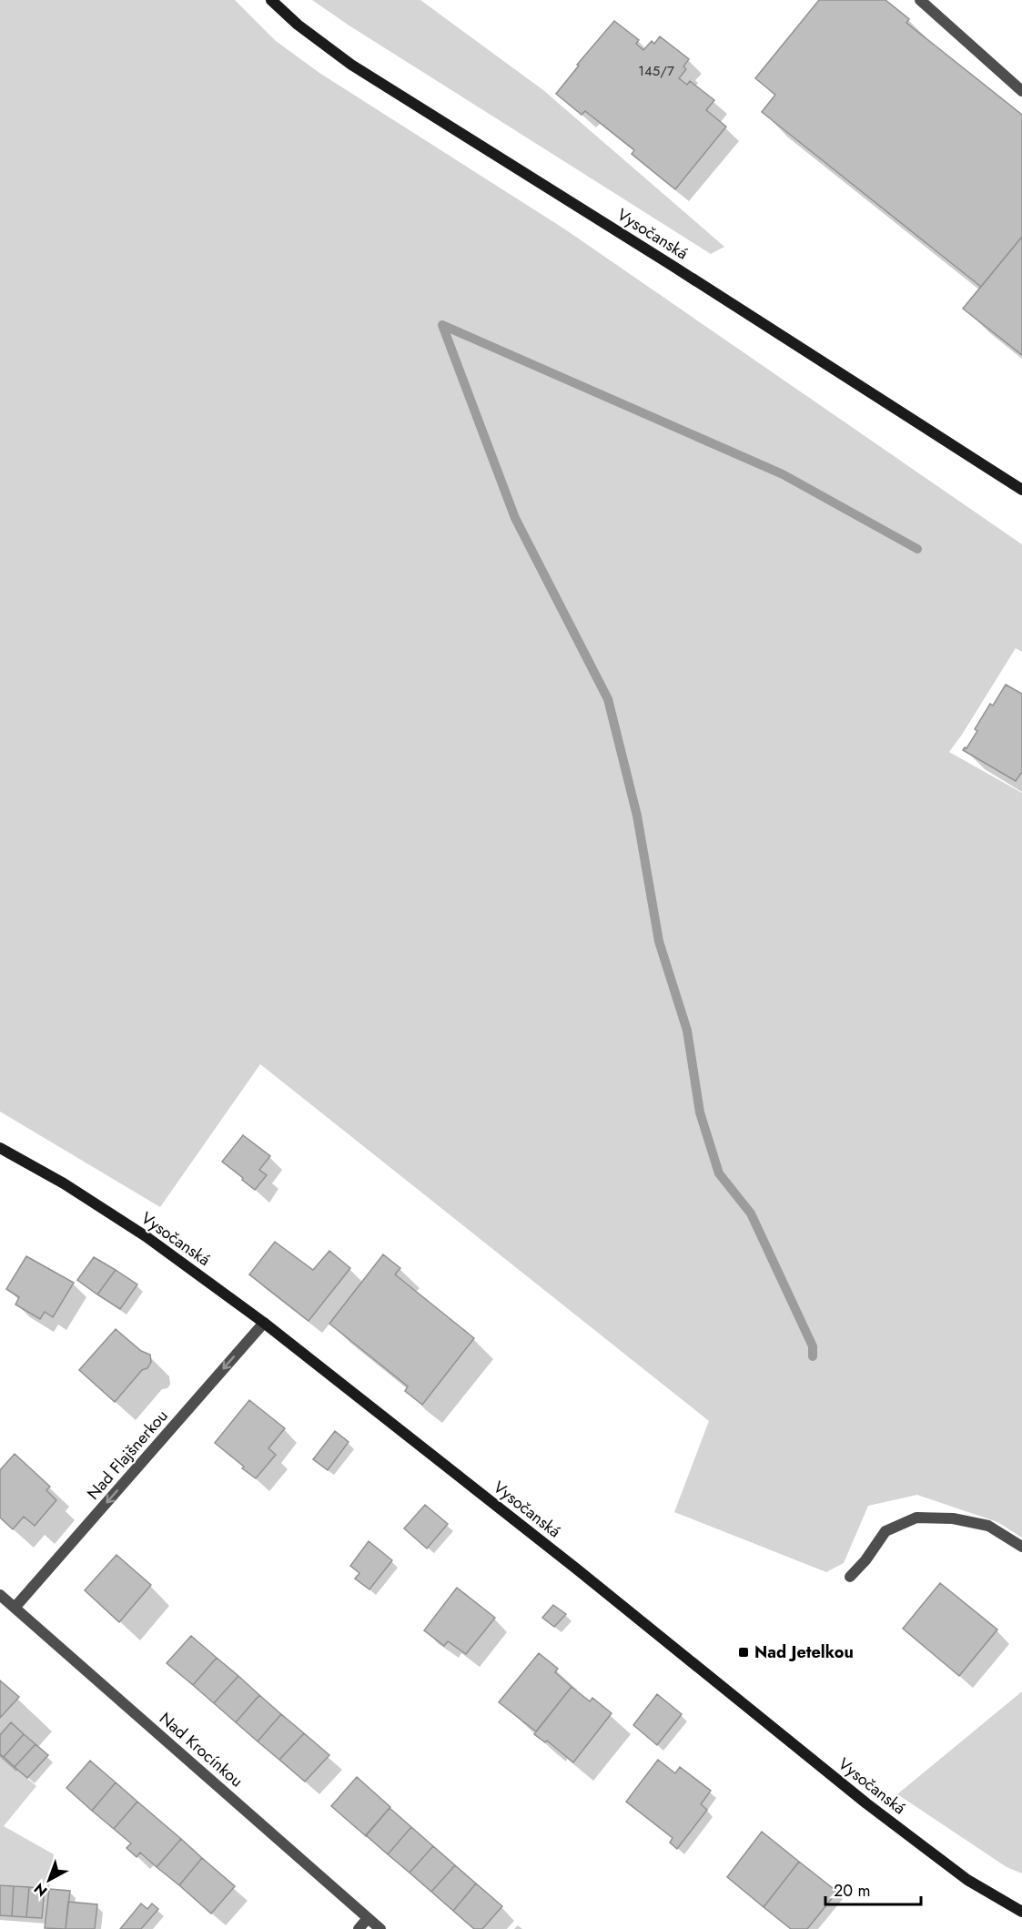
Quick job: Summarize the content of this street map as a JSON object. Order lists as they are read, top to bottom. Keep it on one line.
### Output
{"streets":{"main road":["Vysočanská"],"street":["Nad Flajšnerkou","Nad Krocínkou"]},"crossings":[["Vysočanská","Nad Flajšnerkou"],["Nad Flajšnerkou","Nad Krocínkou"]],"one_way":["Nad Flajšnerkou"],"places":{"transit":["Nad Jetelkou"]},"house_numbers":["145/7"],"scale_bar":"20 m","north":"bottom left"}
